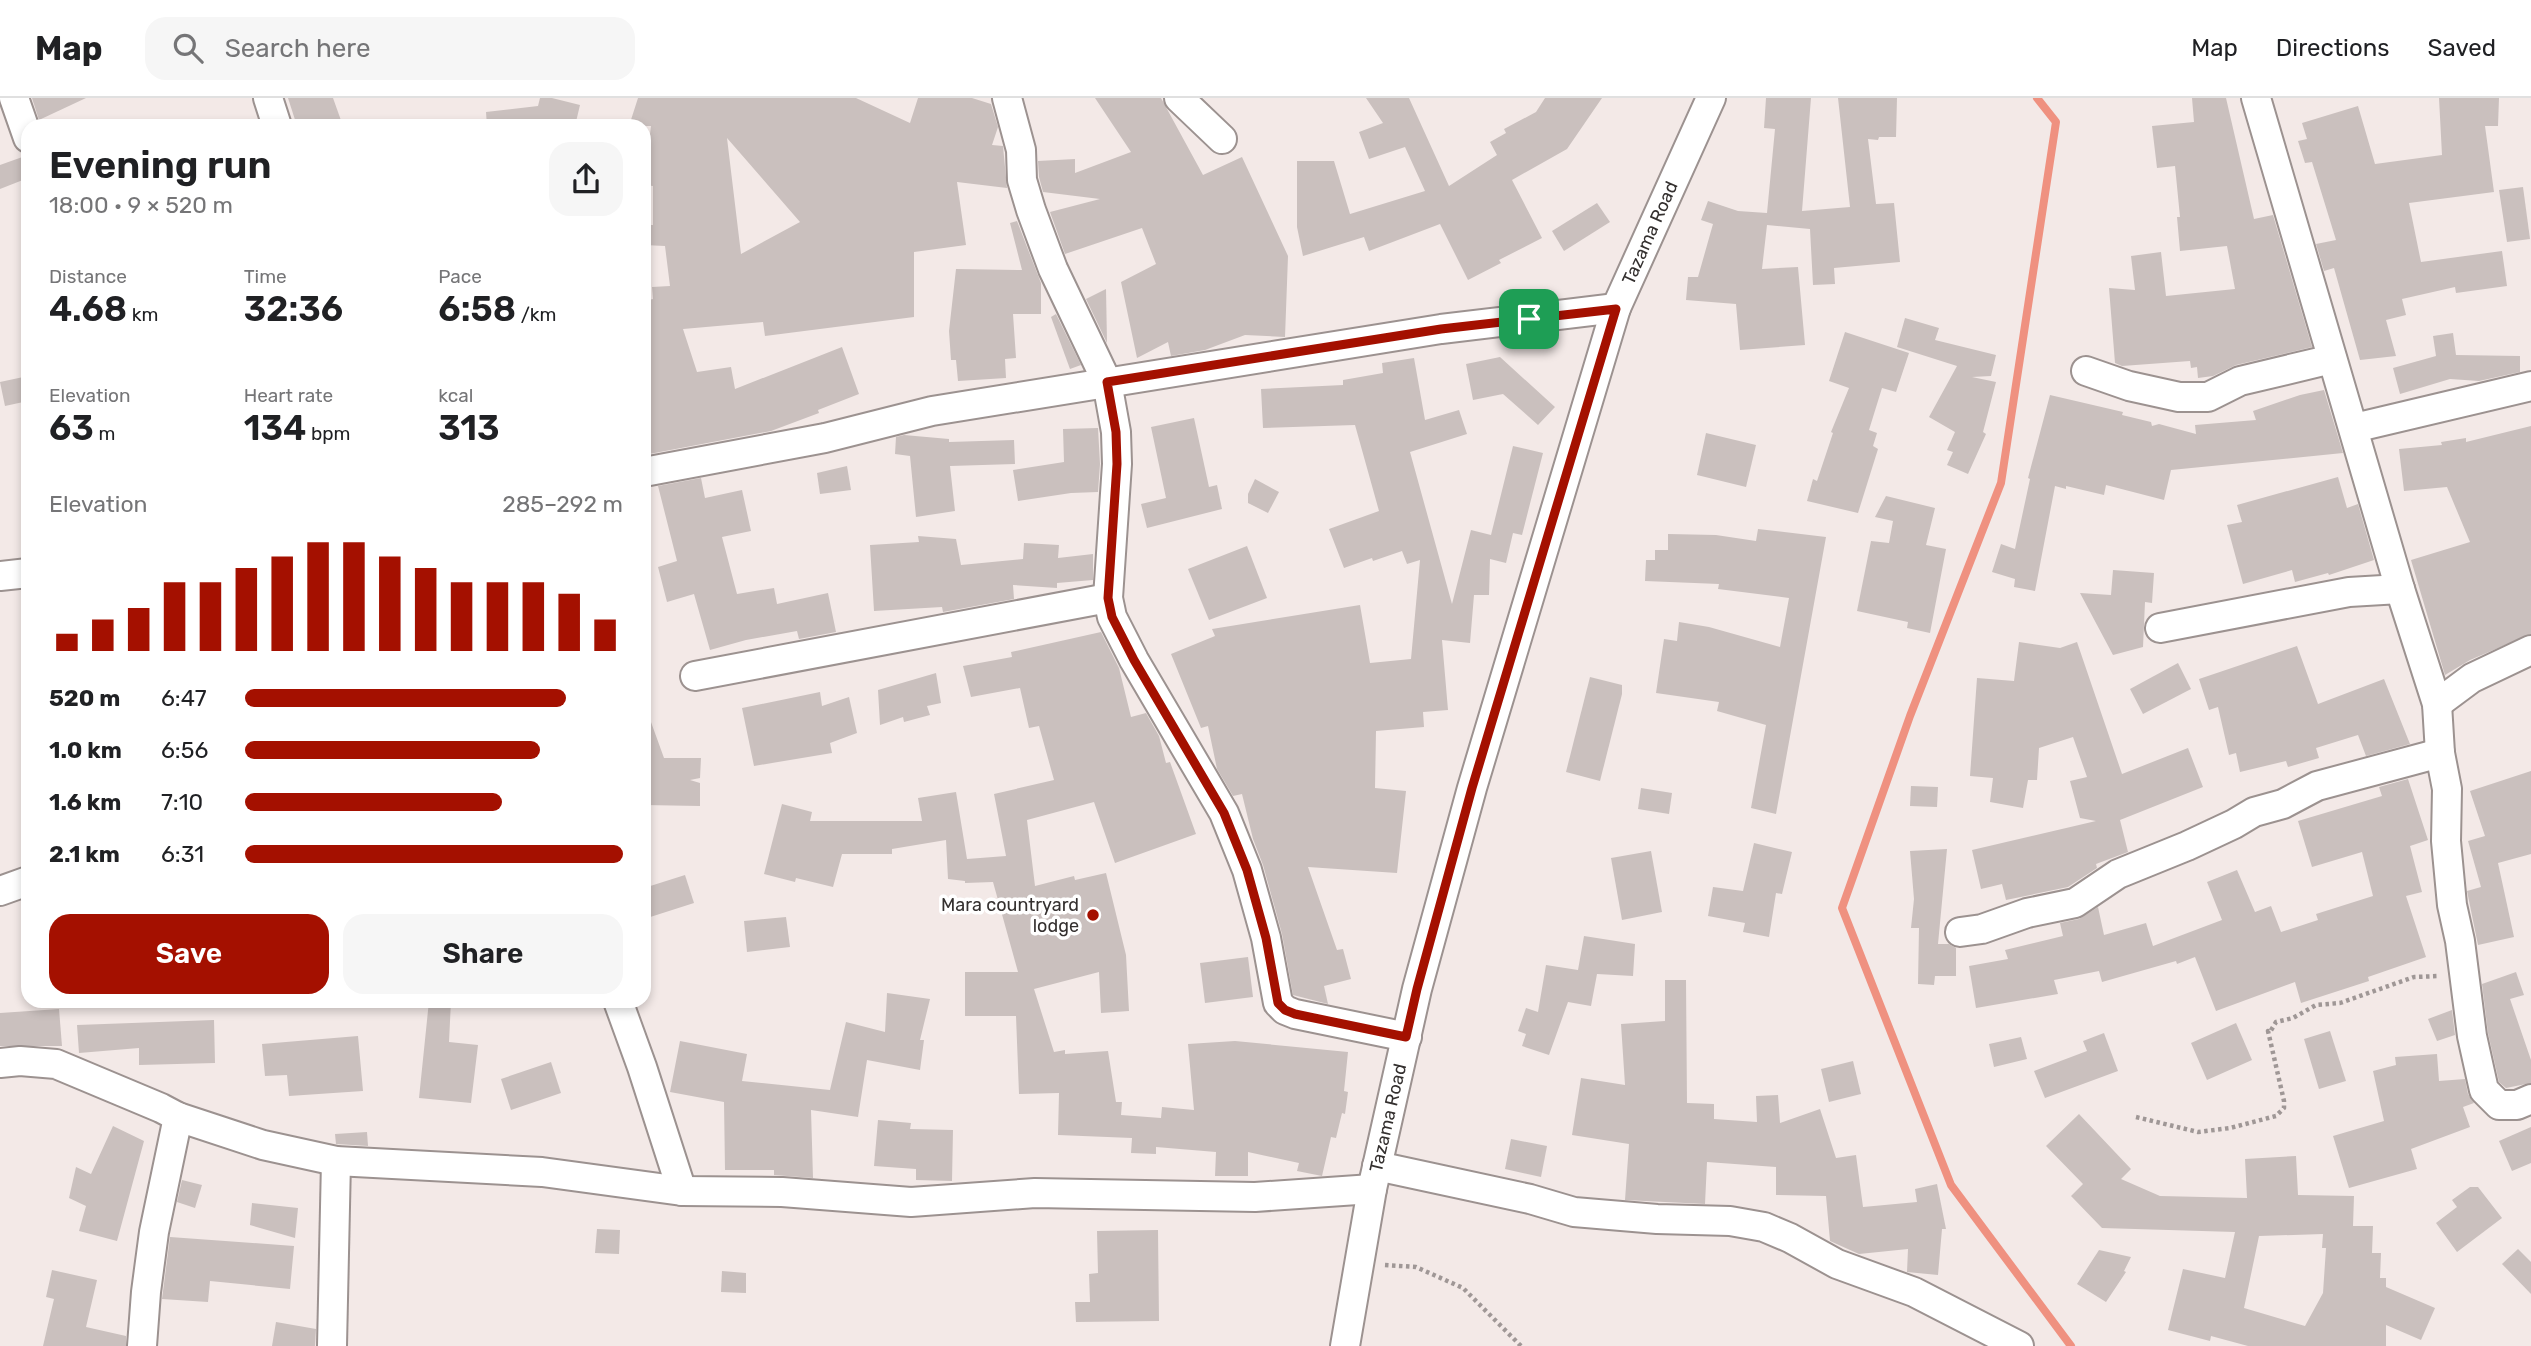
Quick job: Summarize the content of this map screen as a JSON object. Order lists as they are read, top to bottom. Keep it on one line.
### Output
{"streets":{"street":["Tazama Road"]},"places":["Mara countryard lodge"],"page":{"header":"Map","search":"Search here","nav":["Map","Directions","Saved"],"heading":["Evening run","18:00 · 9 × 520 m"],"stats":[["Distance","4.68 km"],["Time","32:36"],["Pace","6:58 /km"],["Elevation","63 m"],["Heart rate","134 bpm"],["kcal","313"]],"chart":["Elevation","285–292 m"],"list":[{"name":"520 m","note":"6:47"},{"name":"1.0 km","note":"6:56"},{"name":"1.6 km","note":"7:10"},{"name":"2.1 km","note":"6:31"}],"buttons":["Save","Share"]}}
